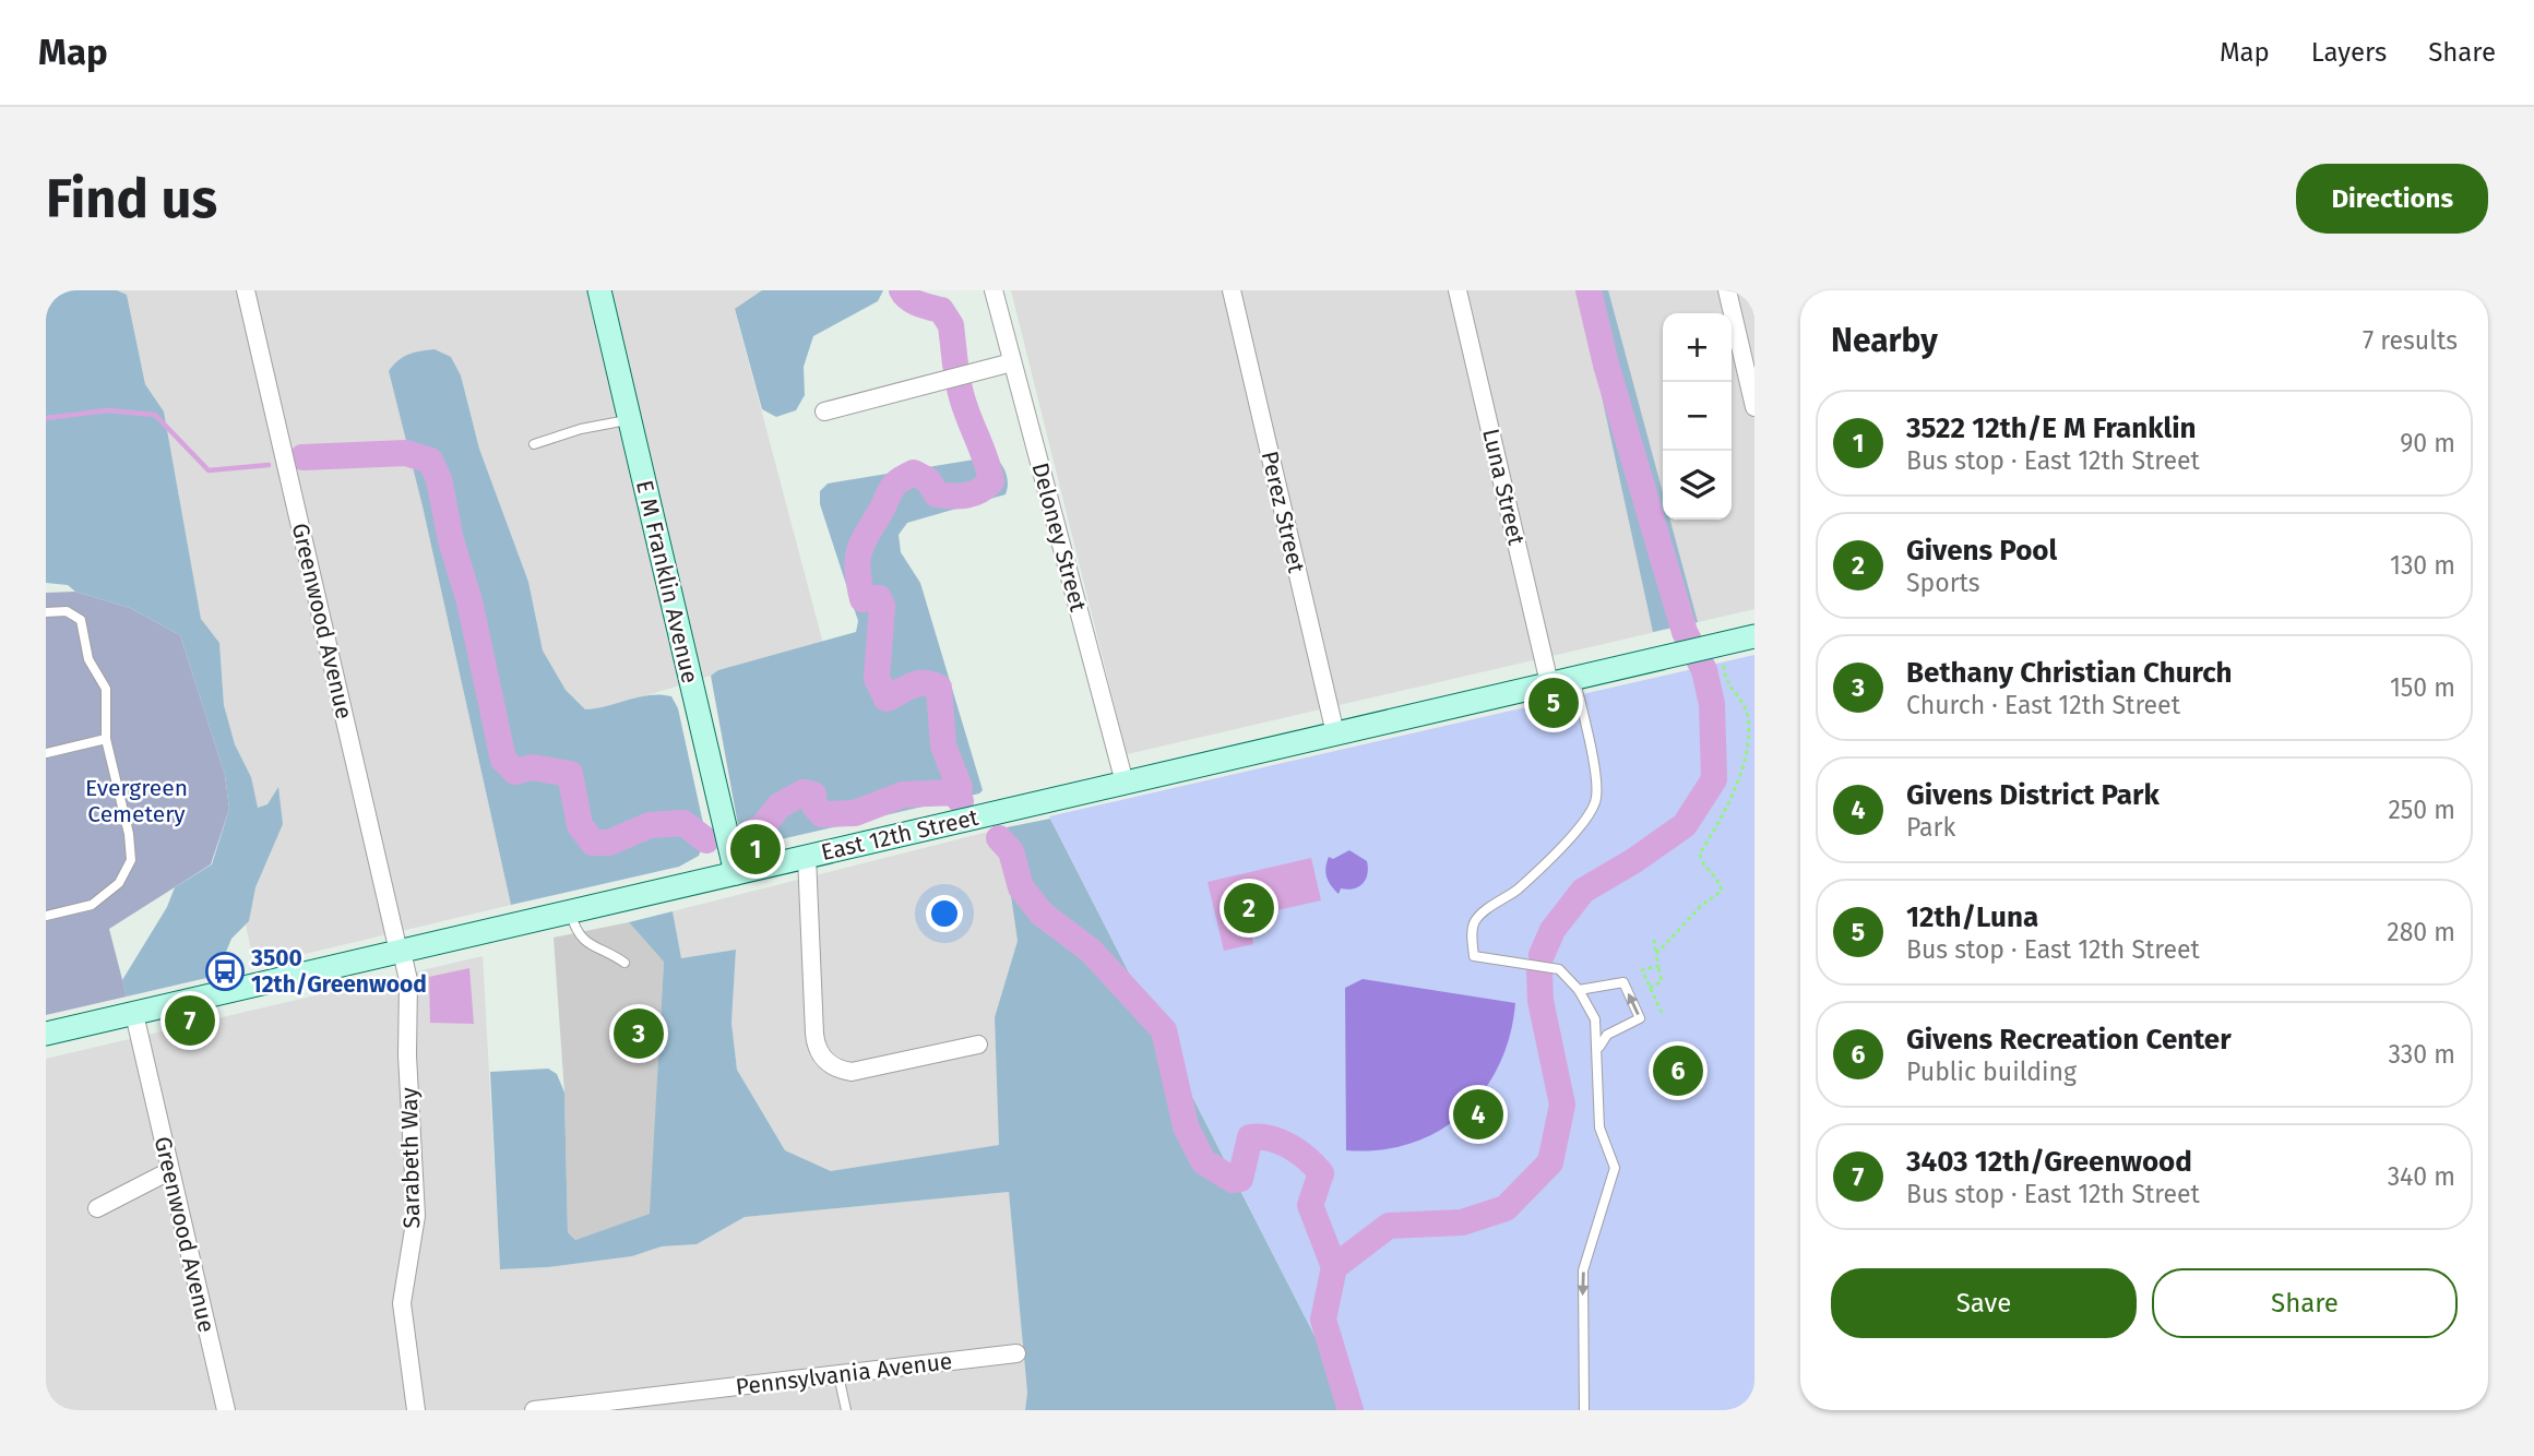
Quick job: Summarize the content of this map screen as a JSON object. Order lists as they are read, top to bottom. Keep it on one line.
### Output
{"streets":{"street":["Luna Street","Perez Street","Deloney Street","E M Franklin Avenue","Greenwood Avenue","East 12th Street","Sarabeth Way","Pennsylvania Avenue"]},"crossings":[["Luna Street","East 12th Street"],["Perez Street","East 12th Street"],["Deloney Street","East 12th Street"],["E M Franklin Avenue","East 12th Street"],["Greenwood Avenue","East 12th Street"],["Greenwood Avenue","Sarabeth Way"],["East 12th Street","Sarabeth Way"]],"parks":["Evergreen Cemetery"],"places":{"bus stop":["3500 12th/Greenwood"]},"page":{"header":"Map","nav":["Map","Layers","Share"],"buttons":["Directions",["Save","Share"]],"title":"Find us","heading":["Nearby","7 results"],"map_buttons":["+","−"],"list":[{"mark":"1","name":"3522 12th/E M Franklin","note":"Bus stop · East 12th Street","value":"90 m"},{"mark":"2","name":"Givens Pool","note":"Sports","value":"130 m"},{"mark":"3","name":"Bethany Christian Church","note":"Church · East 12th Street","value":"150 m"},{"mark":"4","name":"Givens District Park","note":"Park","value":"250 m"},{"mark":"5","name":"12th/Luna","note":"Bus stop · East 12th Street","value":"280 m"},{"mark":"6","name":"Givens Recreation Center","note":"Public building","value":"330 m"},{"mark":"7","name":"3403 12th/Greenwood","note":"Bus stop · East 12th Street","value":"340 m"}],"pins":["5","1","2","7","3","6","4"]}}
